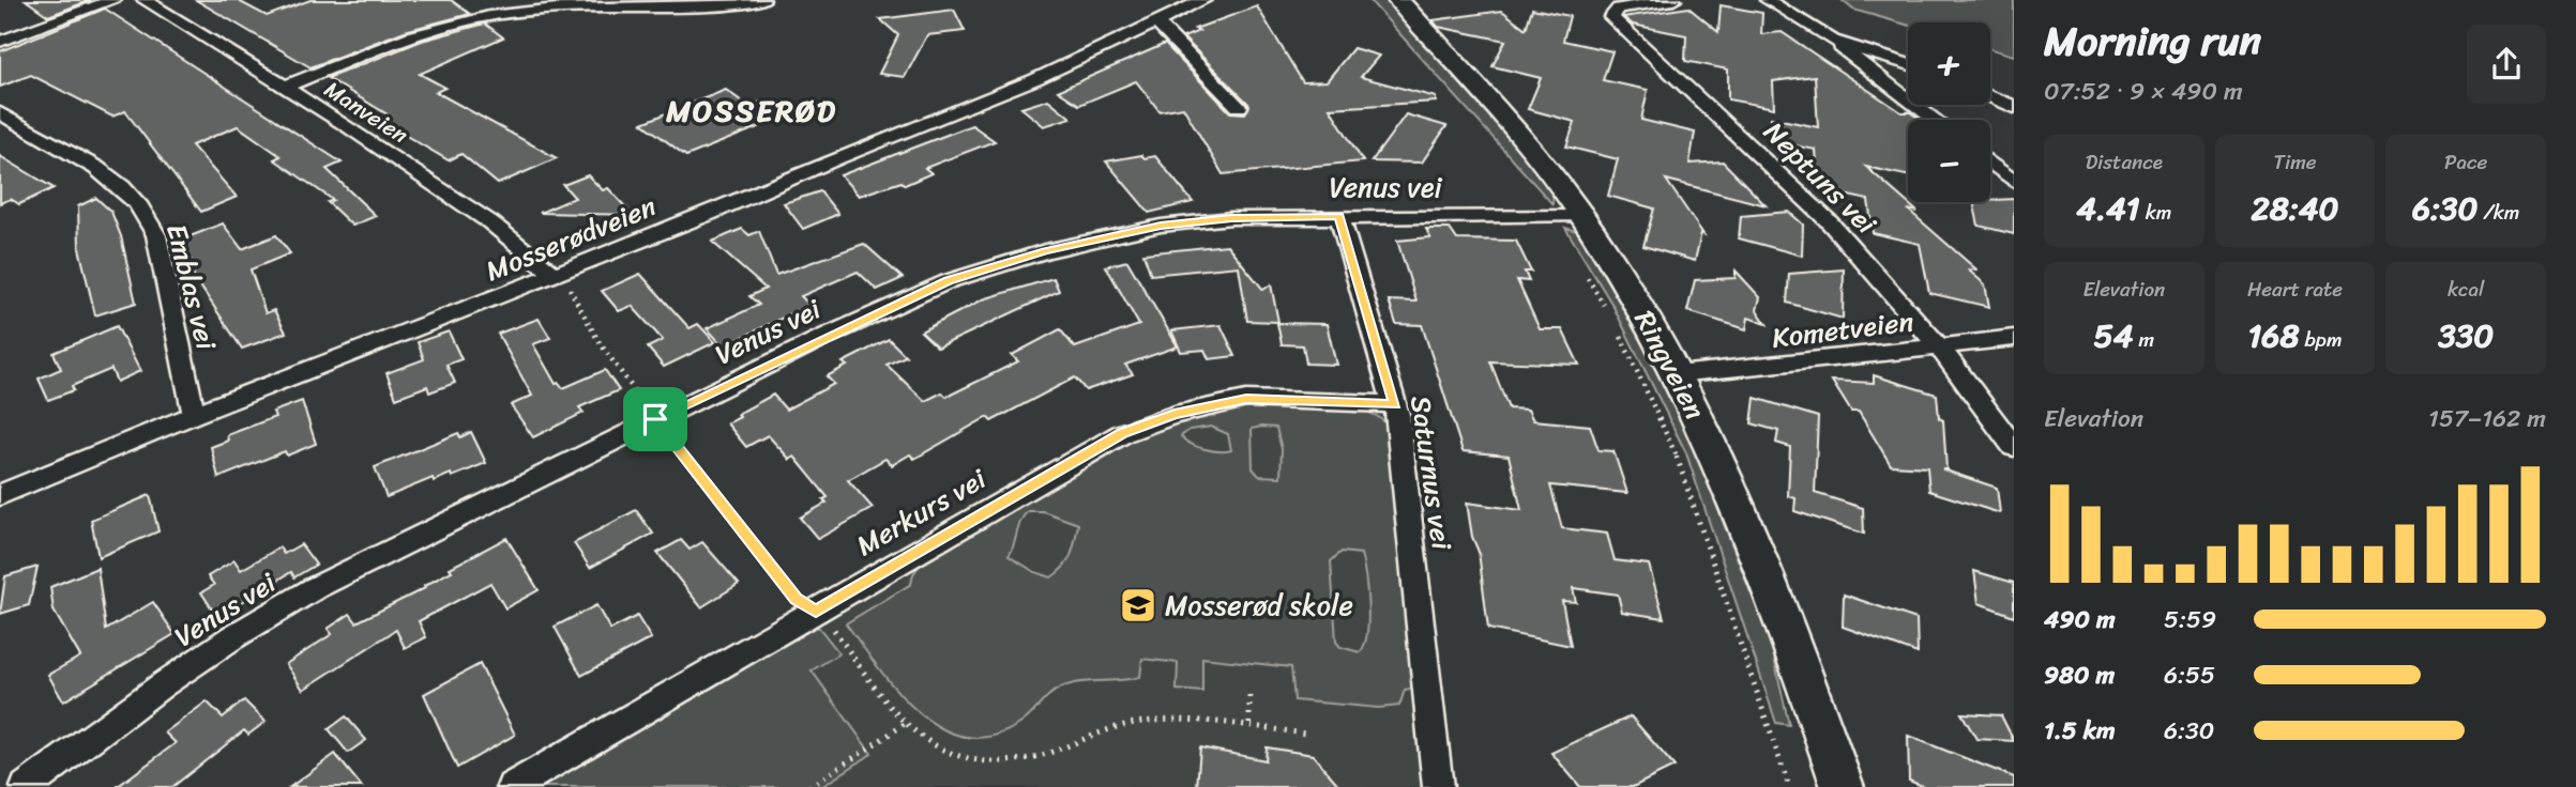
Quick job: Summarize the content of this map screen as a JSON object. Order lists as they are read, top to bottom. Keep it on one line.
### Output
{"streets":{"main road":["Ringveien"],"street":["Manveien","Neptuns vei","Venus vei","Mosserødveien","Emblas vei","Kometveien","Saturnus vei","Merkurs vei"]},"crossings":[["Manveien","Mosserødveien"],["Neptuns vei","Kometveien"],["Venus vei","Ringveien"],["Venus vei","Saturnus vei"],["Mosserødveien","Emblas vei"],["Kometveien","Ringveien"],["Saturnus vei","Merkurs vei"]],"districts":["MOSSERØD"],"places":{"school or university":["Mosserød skole"]},"page":{"heading":["Morning run","07:52 · 9 × 490 m"],"map_buttons":["+","−"],"stats":[["Distance","4.41 km"],["Time","28:40"],["Pace","6:30 /km"],["Elevation","54 m"],["Heart rate","168 bpm"],["kcal","330"]],"chart":["Elevation","157–162 m"],"list":[{"name":"490 m","note":"5:59"},{"name":"980 m","note":"6:55"},{"name":"1.5 km","note":"6:30"}]}}
